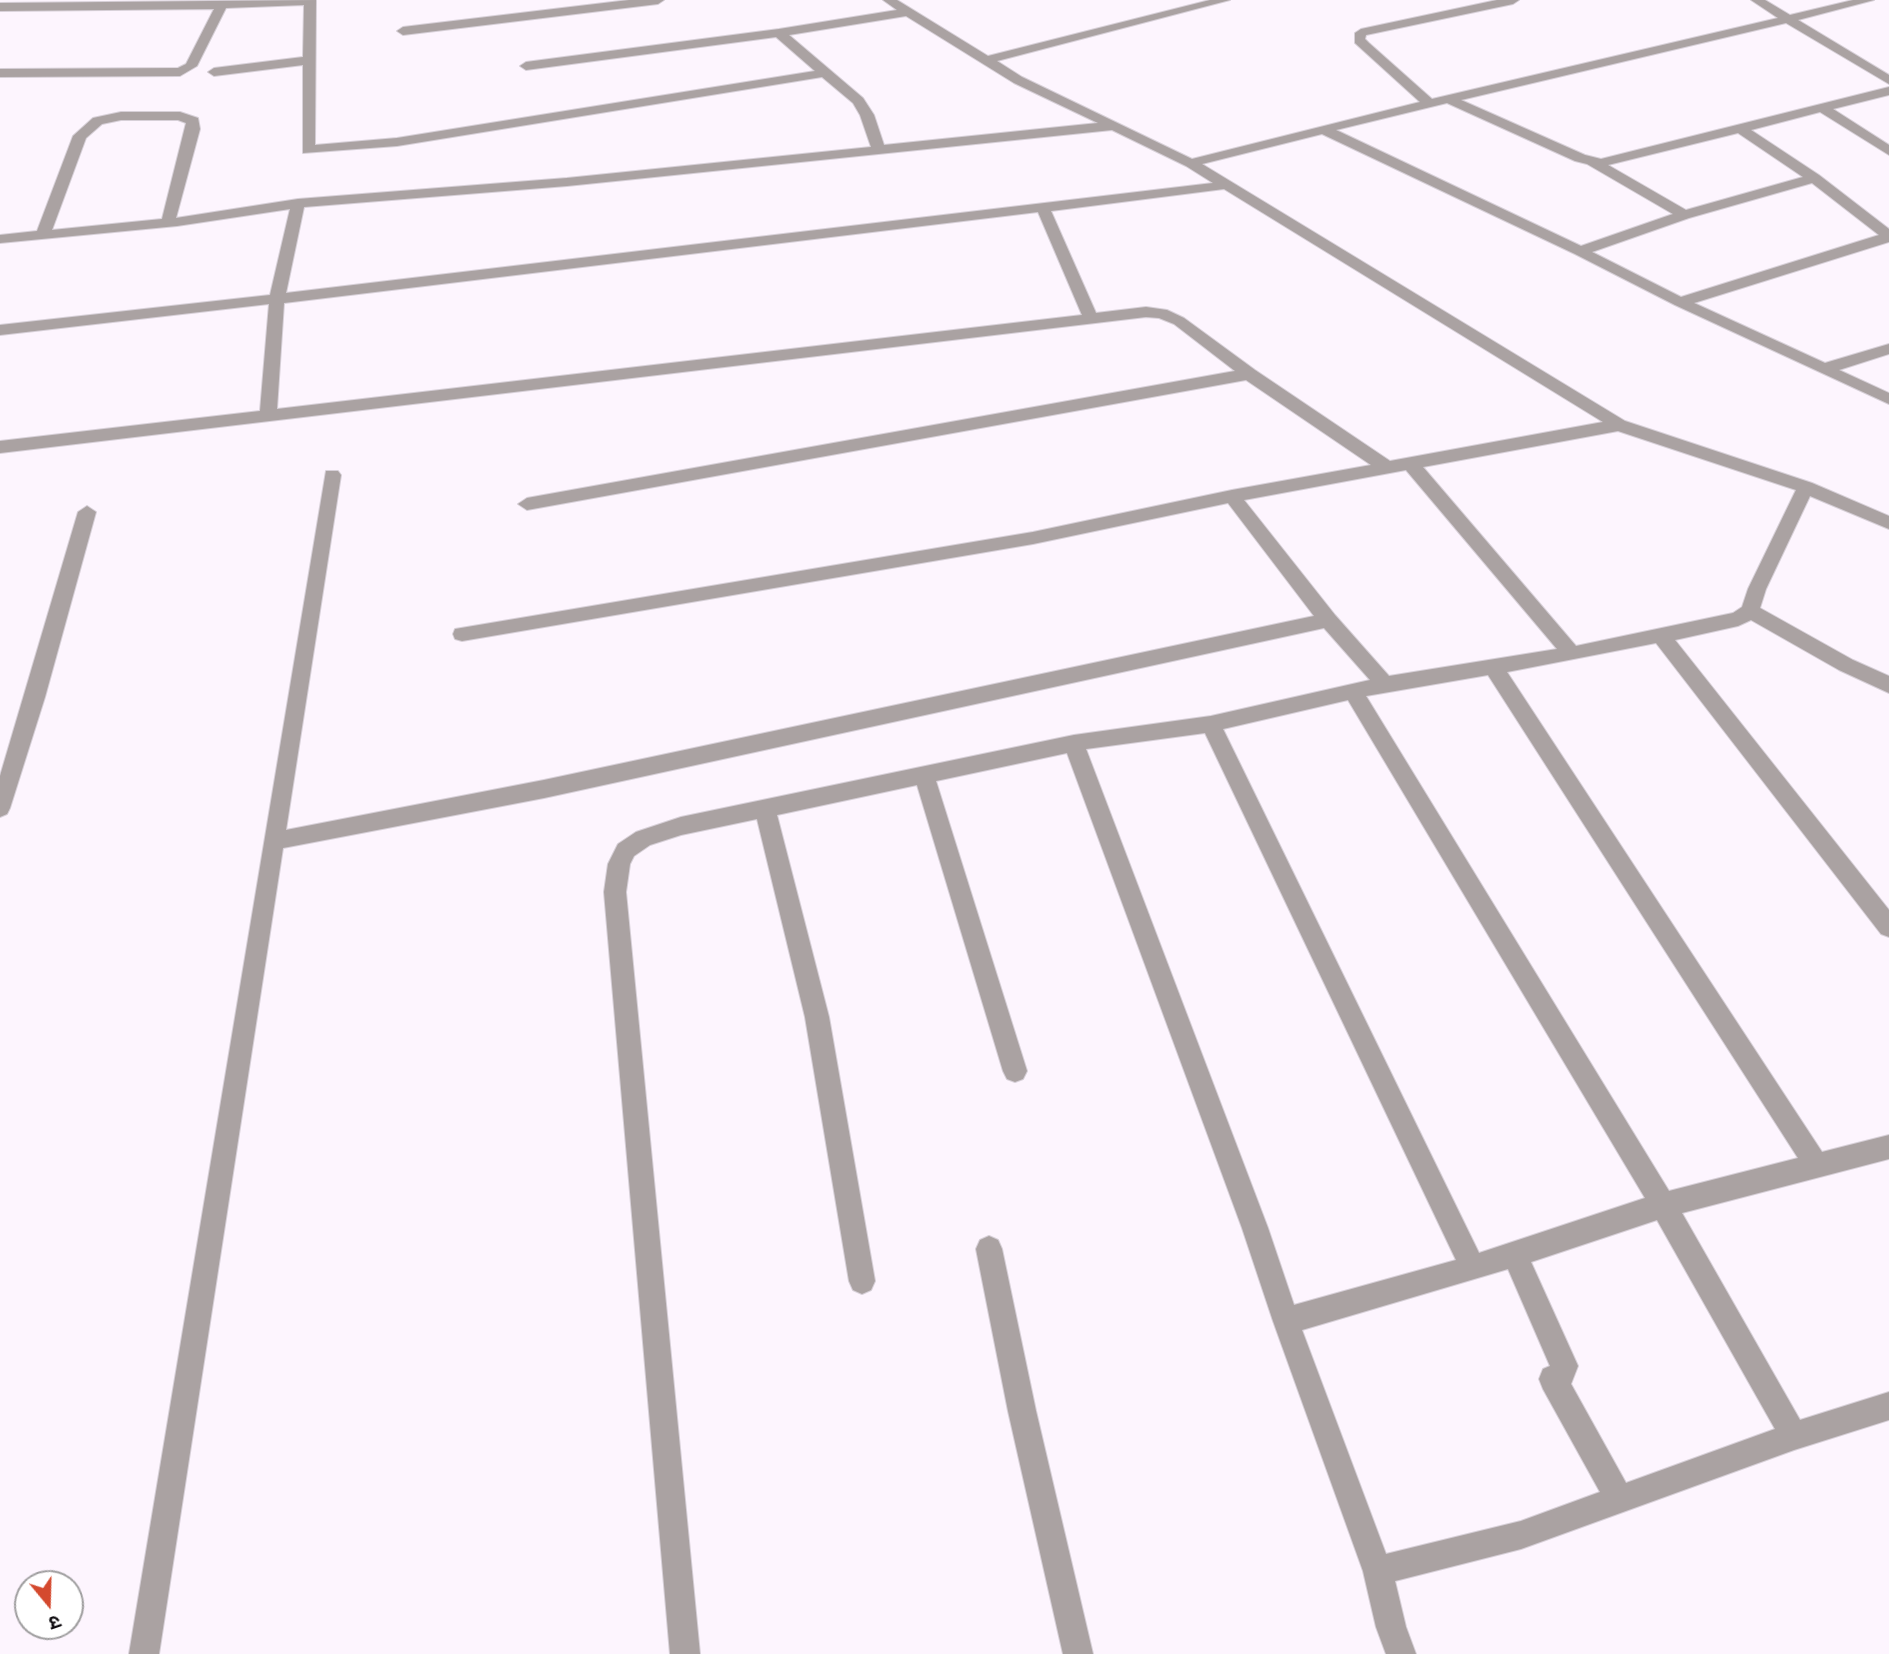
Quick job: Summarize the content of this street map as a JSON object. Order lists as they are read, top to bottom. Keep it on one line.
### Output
{"north":"bottom"}
